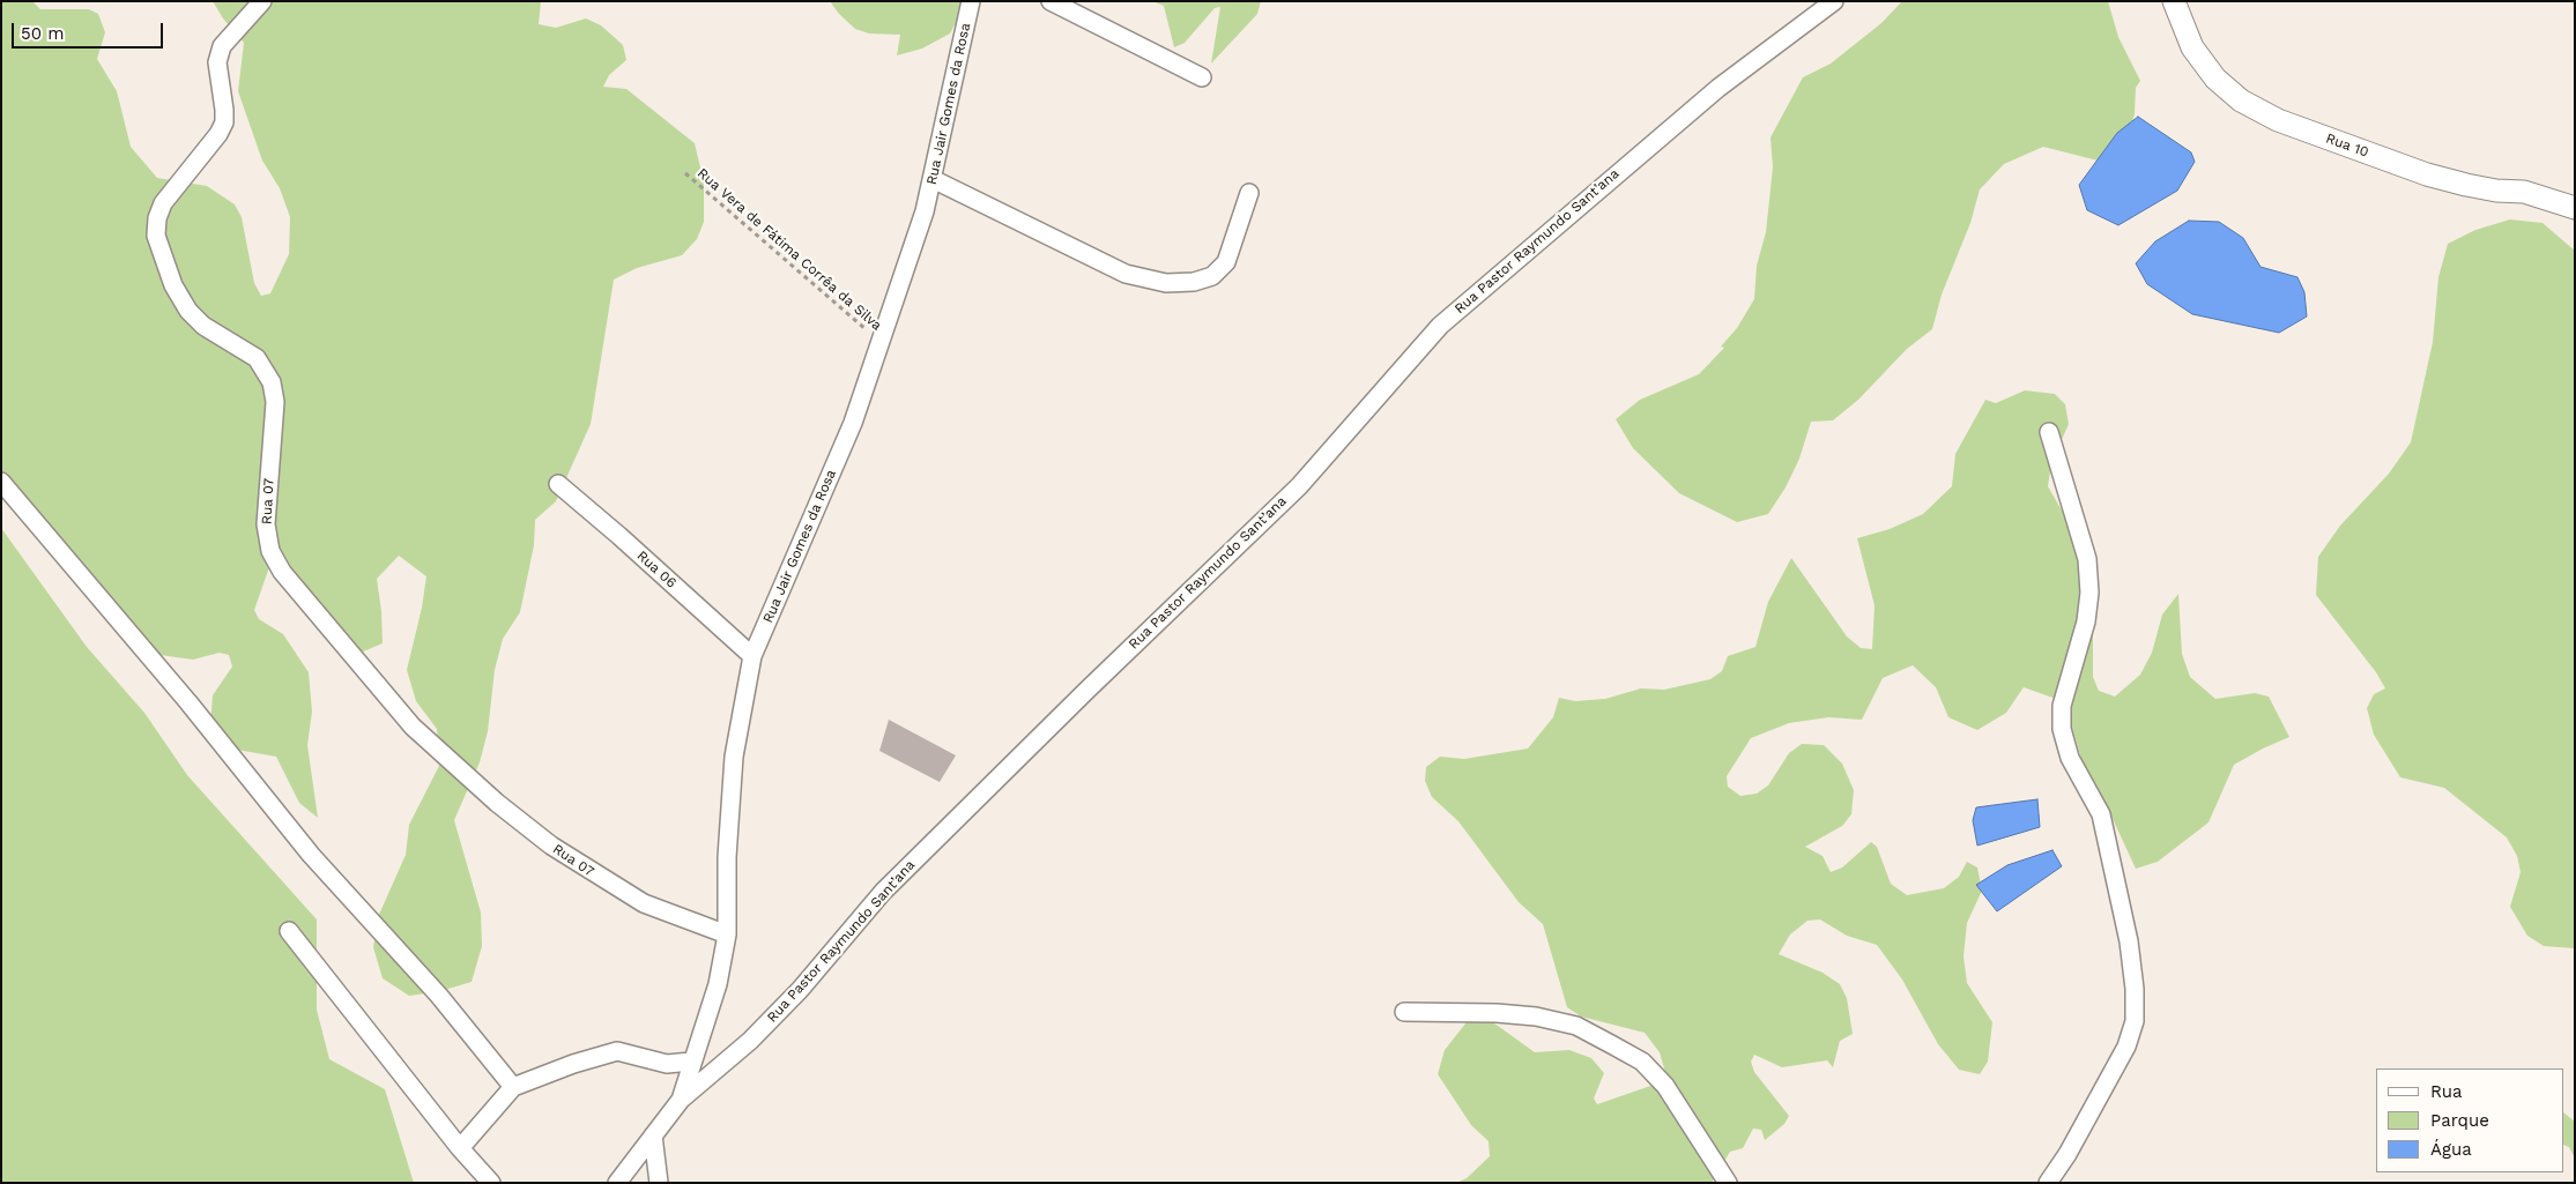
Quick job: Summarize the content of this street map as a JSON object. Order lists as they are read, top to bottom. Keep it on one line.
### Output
{"streets":{"street":["Rua Jair Gomes da Rosa","Rua 10","Rua Pastor Raymundo Sant’ana","Rua 07","Rua 06"],"path":["Rua Vera de Fátima Corrêa da Silva"]},"crossings":[["Rua Jair Gomes da Rosa","Rua Pastor Raymundo Sant’ana"],["Rua Jair Gomes da Rosa","Rua Vera de Fátima Corrêa da Silva"],["Rua Jair Gomes da Rosa","Rua 07"],["Rua Jair Gomes da Rosa","Rua 06"]],"legend":["Rua","Parque","Água"],"scale_bar":"50 m"}
